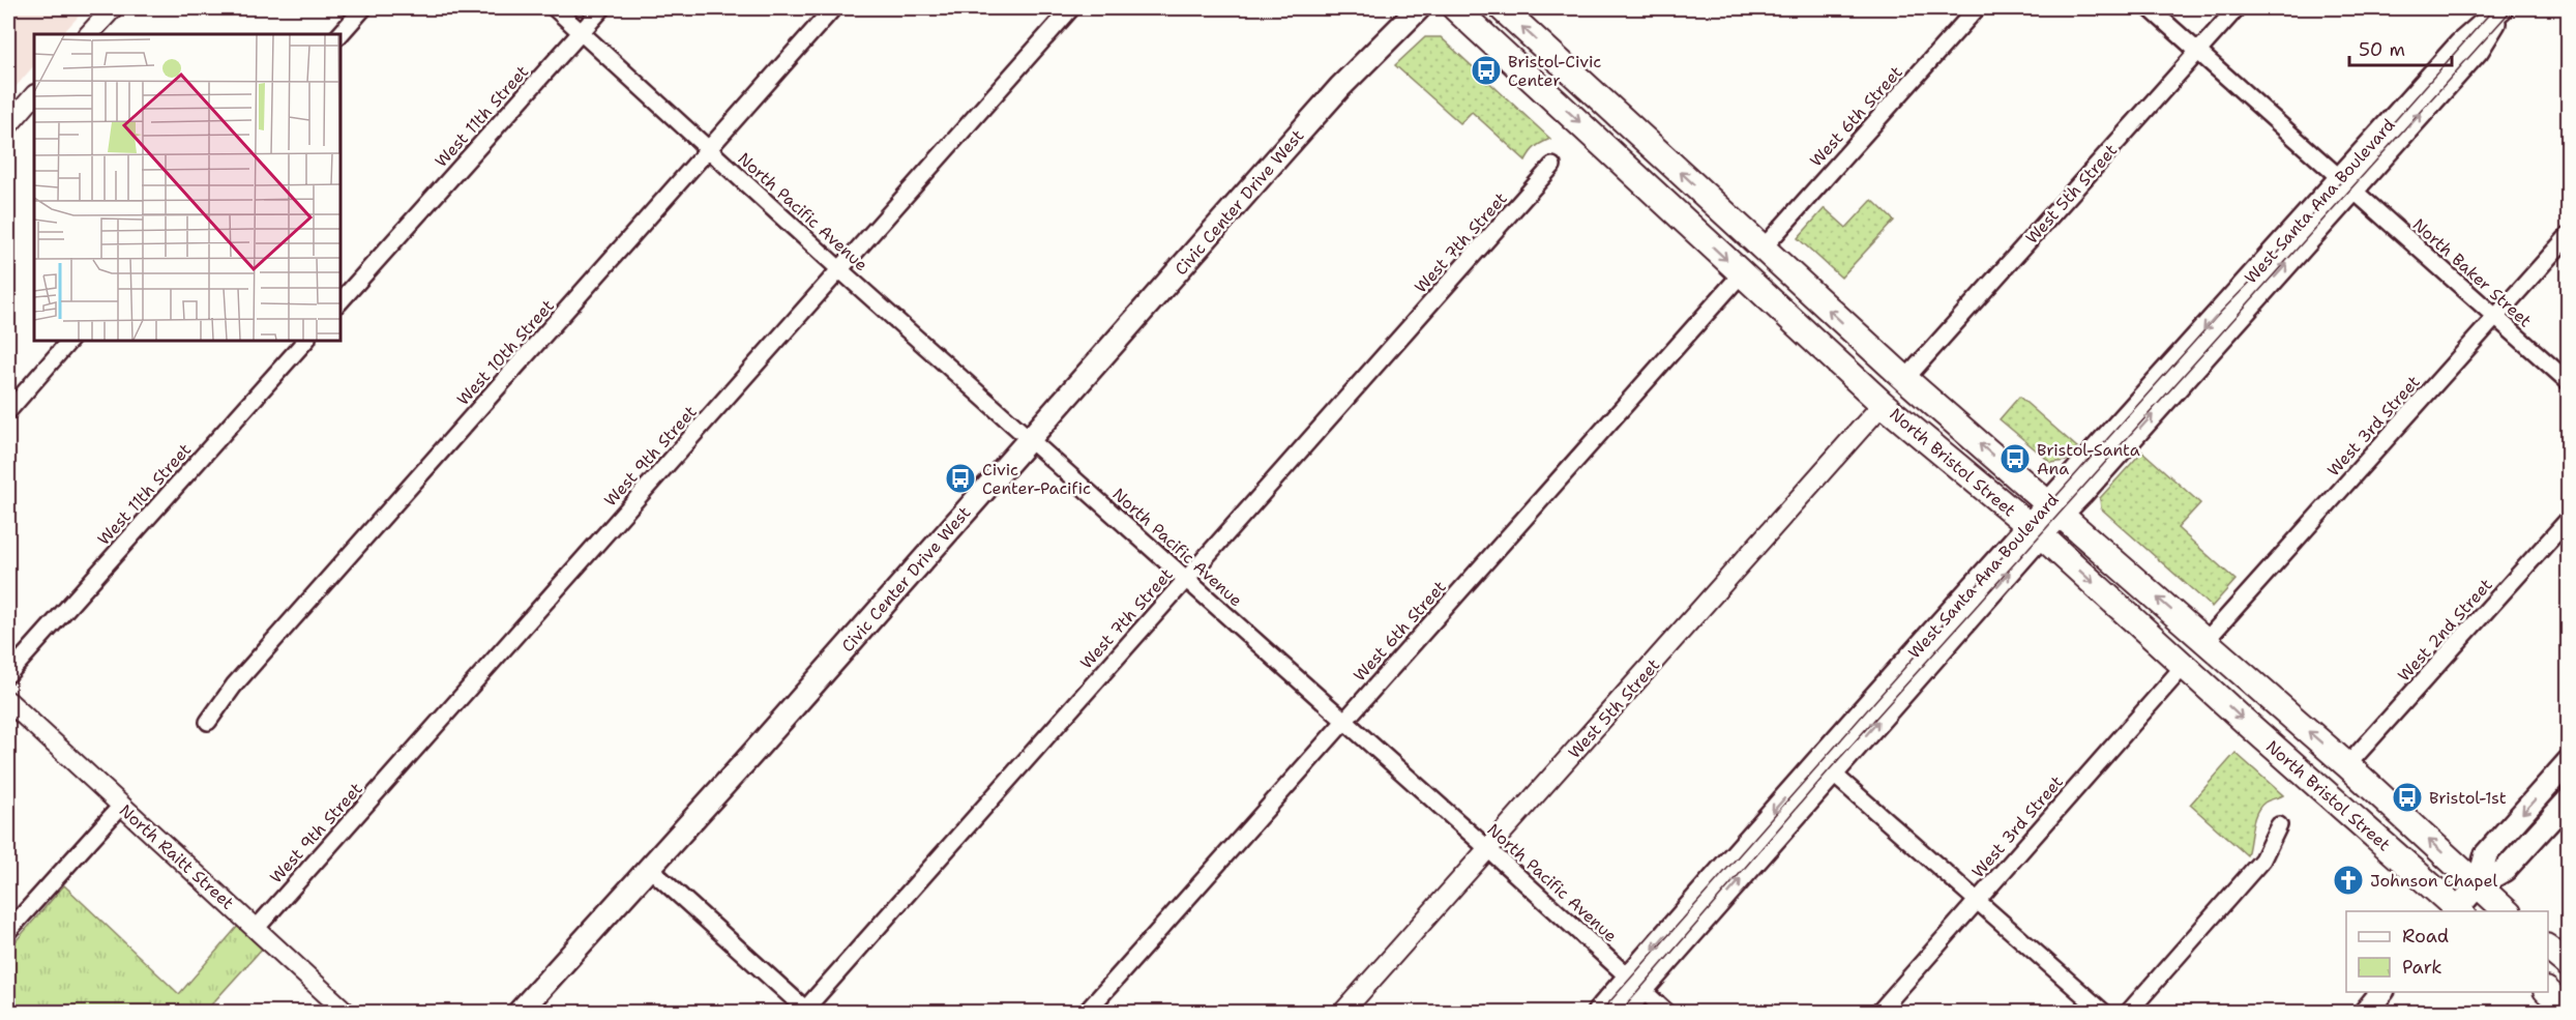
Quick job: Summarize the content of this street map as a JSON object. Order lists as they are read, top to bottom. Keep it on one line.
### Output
{"streets":{"main road":["West Santa Ana Boulevard","Civic Center Drive West","North Bristol Street"],"street":["West 11th Street","West 6th Street","West 5th Street","North Pacific Avenue","West 7th Street","North Baker Street","West 10th Street","West 3rd Street","West 9th Street","West 2nd Street","North Raitt Street"]},"crossings":[["West 11th Street","North Pacific Avenue"],["West 6th Street","North Pacific Avenue"],["West 6th Street","North Bristol Street"],["West 5th Street","North Pacific Avenue"],["West 5th Street","North Baker Street"],["West 5th Street","North Bristol Street"],["West Santa Ana Boulevard","North Pacific Avenue"],["West Santa Ana Boulevard","North Baker Street"],["West Santa Ana Boulevard","North Bristol Street"],["Civic Center Drive West","North Pacific Avenue"],["North Pacific Avenue","West 7th Street"],["North Pacific Avenue","West 10th Street"],["North Pacific Avenue","West 9th Street"],["North Baker Street","West 3rd Street"],["West 3rd Street","North Bristol Street"],["West 9th Street","North Raitt Street"],["North Bristol Street","West 2nd Street"]],"places":{"bus stop":["Bristol-Civic Center","Bristol-Santa Ana","Civic Center-Pacific","Bristol-1st"],"church":["Johnson Chapel"]},"legend":["Road","Park"],"scale_bar":"50 m"}
